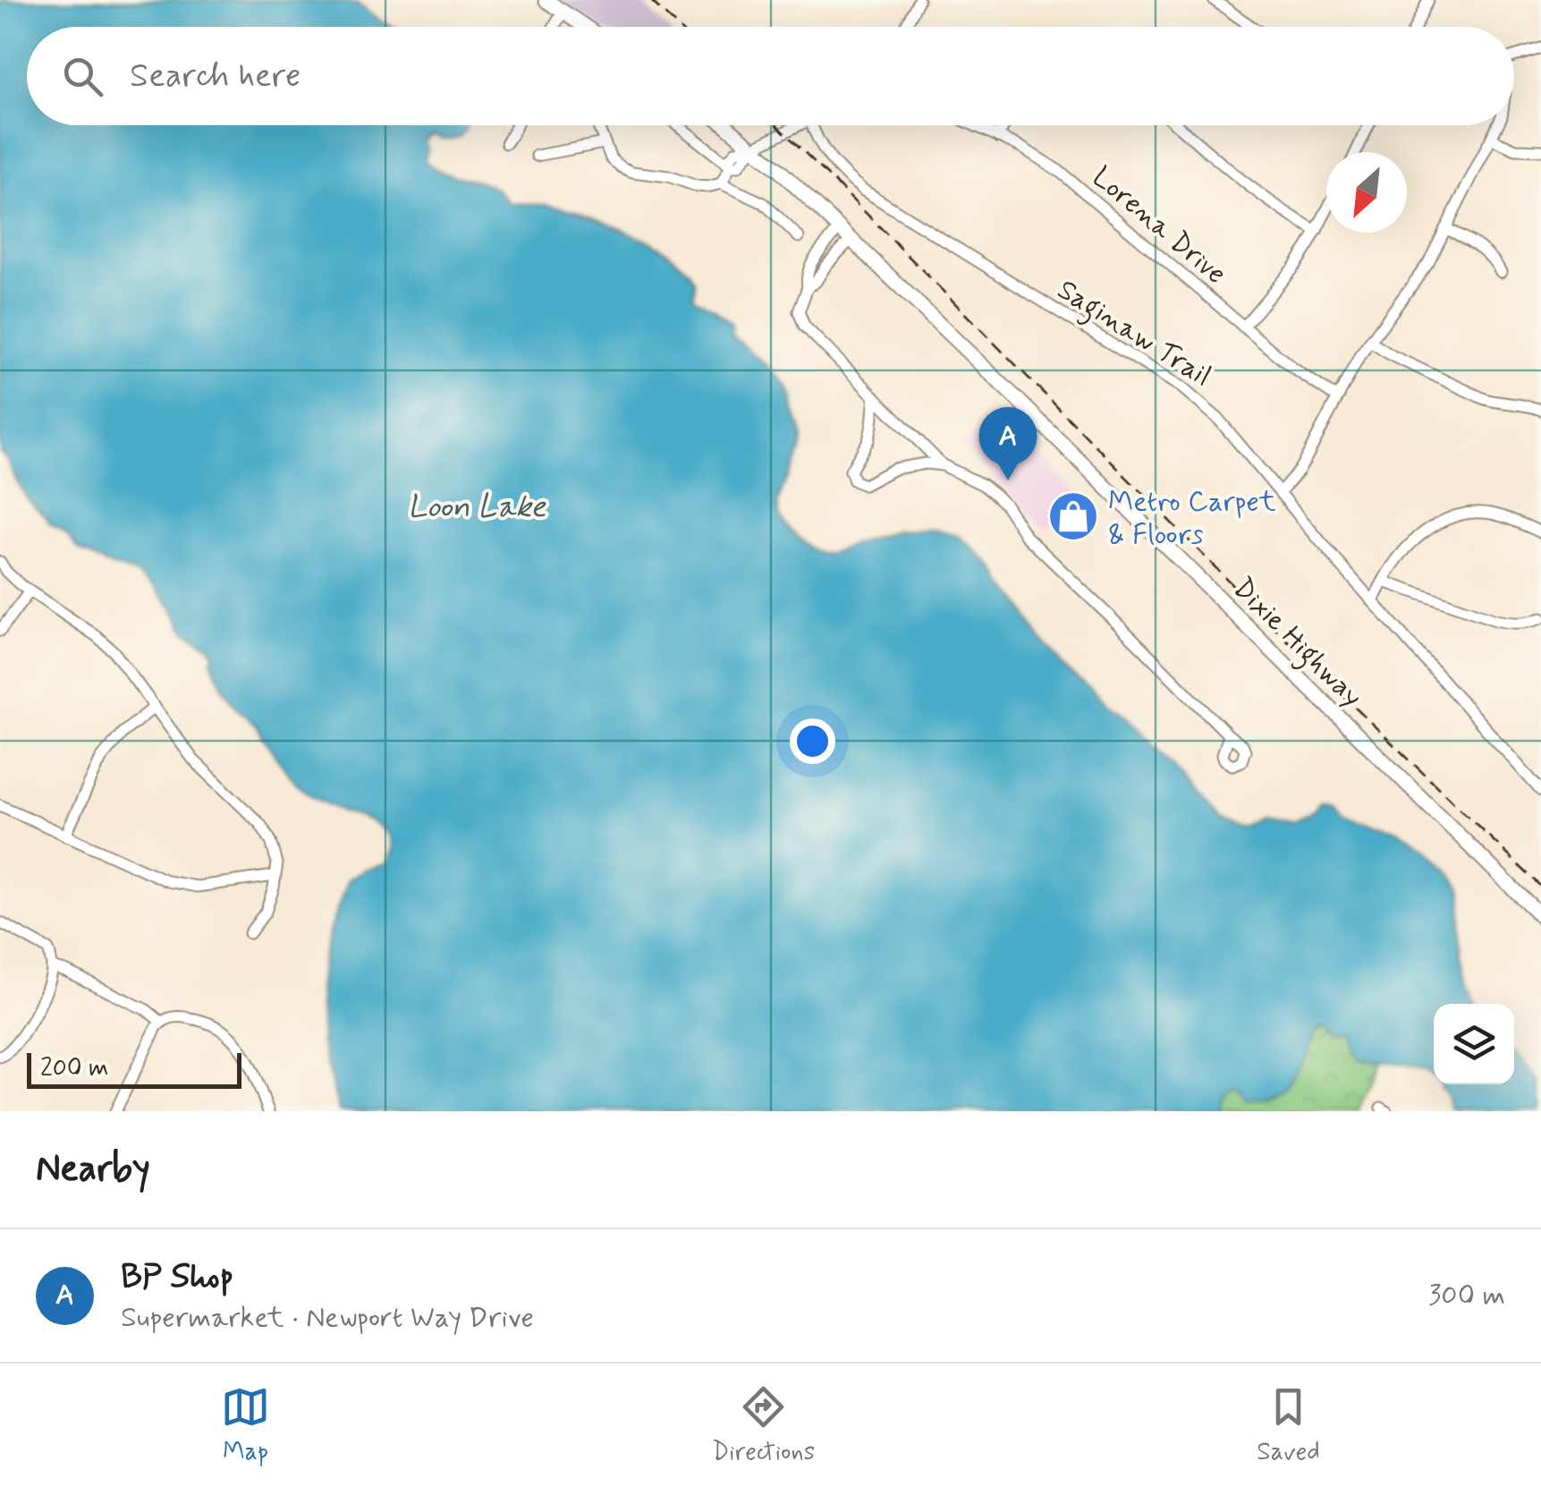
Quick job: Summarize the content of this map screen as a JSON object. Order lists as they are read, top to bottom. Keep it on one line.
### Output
{"streets":{"main road":["Dixie Highway"],"street":["Lorena Drive","Saginaw Trail"]},"water":["Loon Lake"],"places":{"shop":["Metro Carpet & Floors"]},"scale_bar":"200 m","north":"bottom left","page":{"search":"Search here","pins":"A","scale":"200 m","heading":"Nearby","list":[{"mark":"A","name":"BP Shop","note":"Supermarket · Newport Way Drive","value":"300 m"}],"nav":["Map","Directions","Saved"]}}
